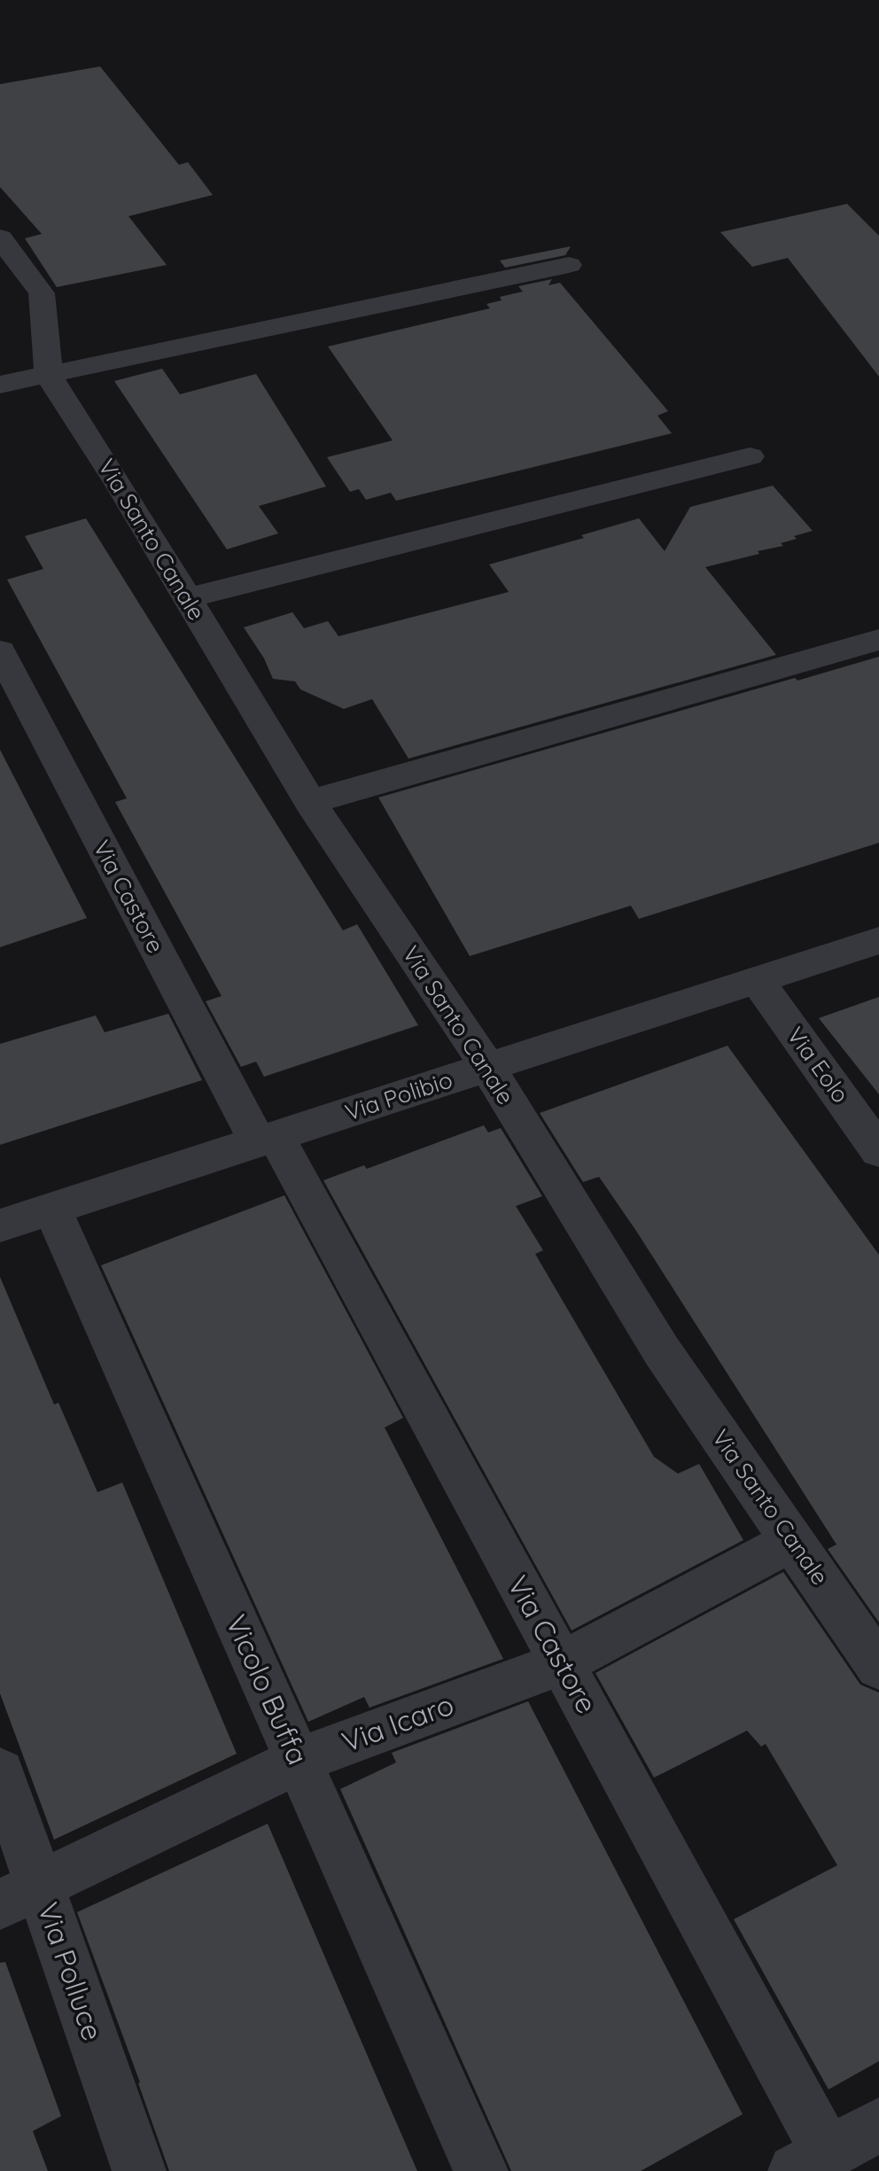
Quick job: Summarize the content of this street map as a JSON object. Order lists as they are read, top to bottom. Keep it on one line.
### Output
{"streets":{"street":["Via Santo Canale","Via Castore","Via Eolo","Via Polibio","Vicolo Buffa","Via Icaro","Via Polluce"]},"crossings":[["Via Santo Canale","Via Polibio"],["Via Santo Canale","Via Icaro"],["Via Castore","Via Polibio"],["Via Castore","Via Icaro"],["Via Eolo","Via Polibio"],["Via Polibio","Vicolo Buffa"],["Vicolo Buffa","Via Icaro"],["Via Icaro","Via Polluce"]]}
